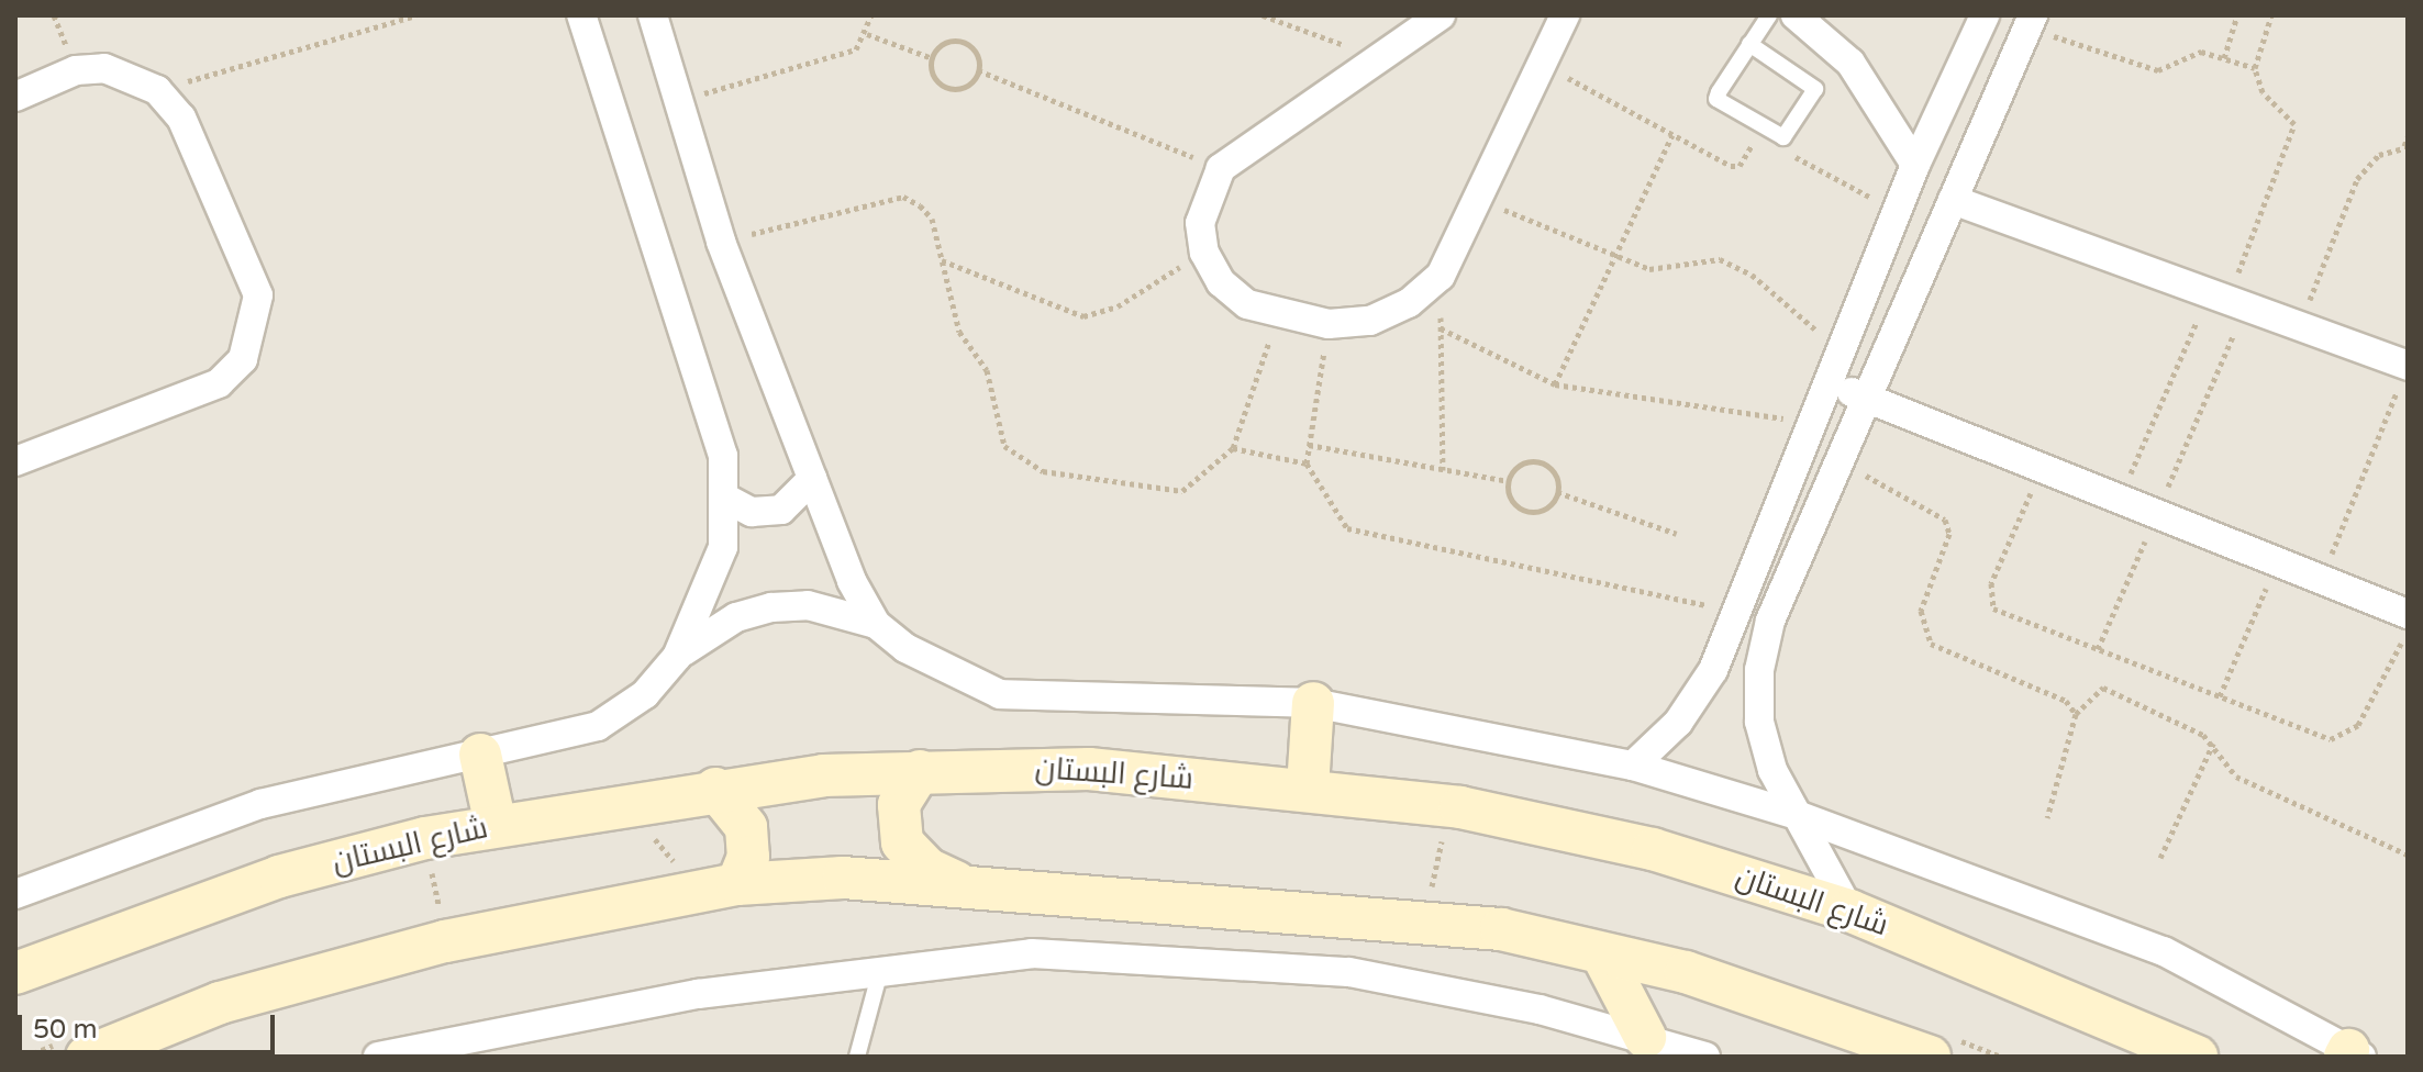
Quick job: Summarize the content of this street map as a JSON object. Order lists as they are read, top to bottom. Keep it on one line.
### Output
{"streets":{"street":["شارع البستان"]},"scale_bar":"50 m"}
